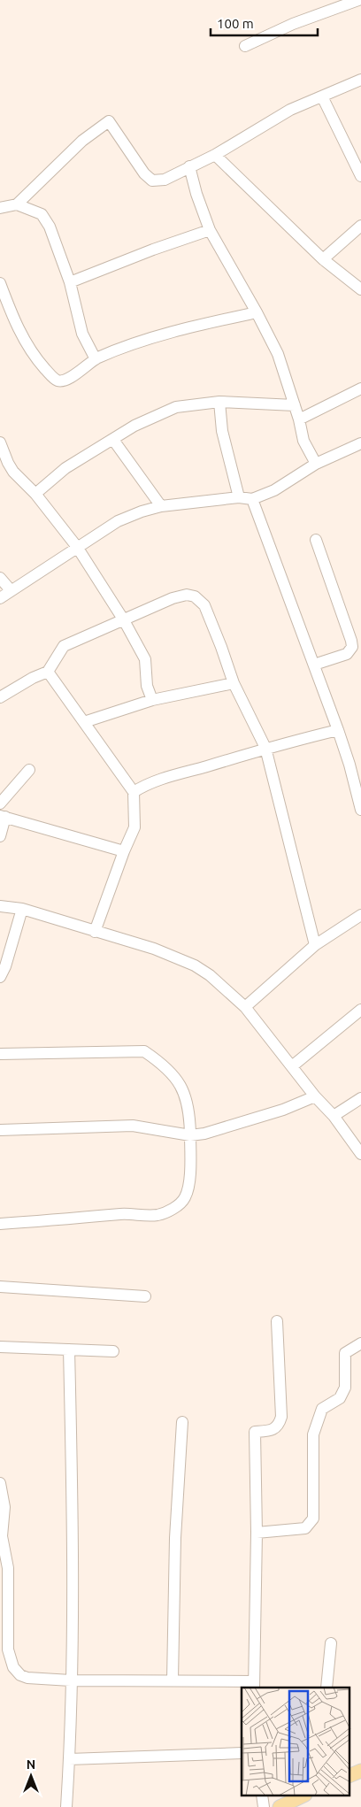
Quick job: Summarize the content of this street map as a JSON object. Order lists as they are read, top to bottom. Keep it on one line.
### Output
{"scale_bar":"100 m","north":"top"}
